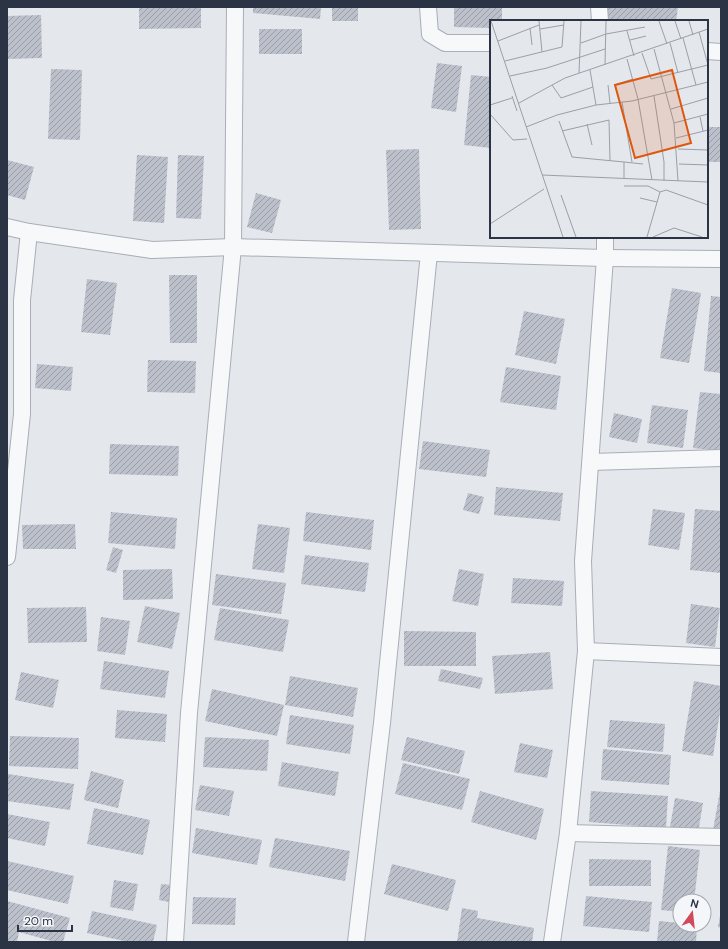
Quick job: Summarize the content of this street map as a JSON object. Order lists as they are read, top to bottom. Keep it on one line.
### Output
{"scale_bar":"20 m","north":"top"}
